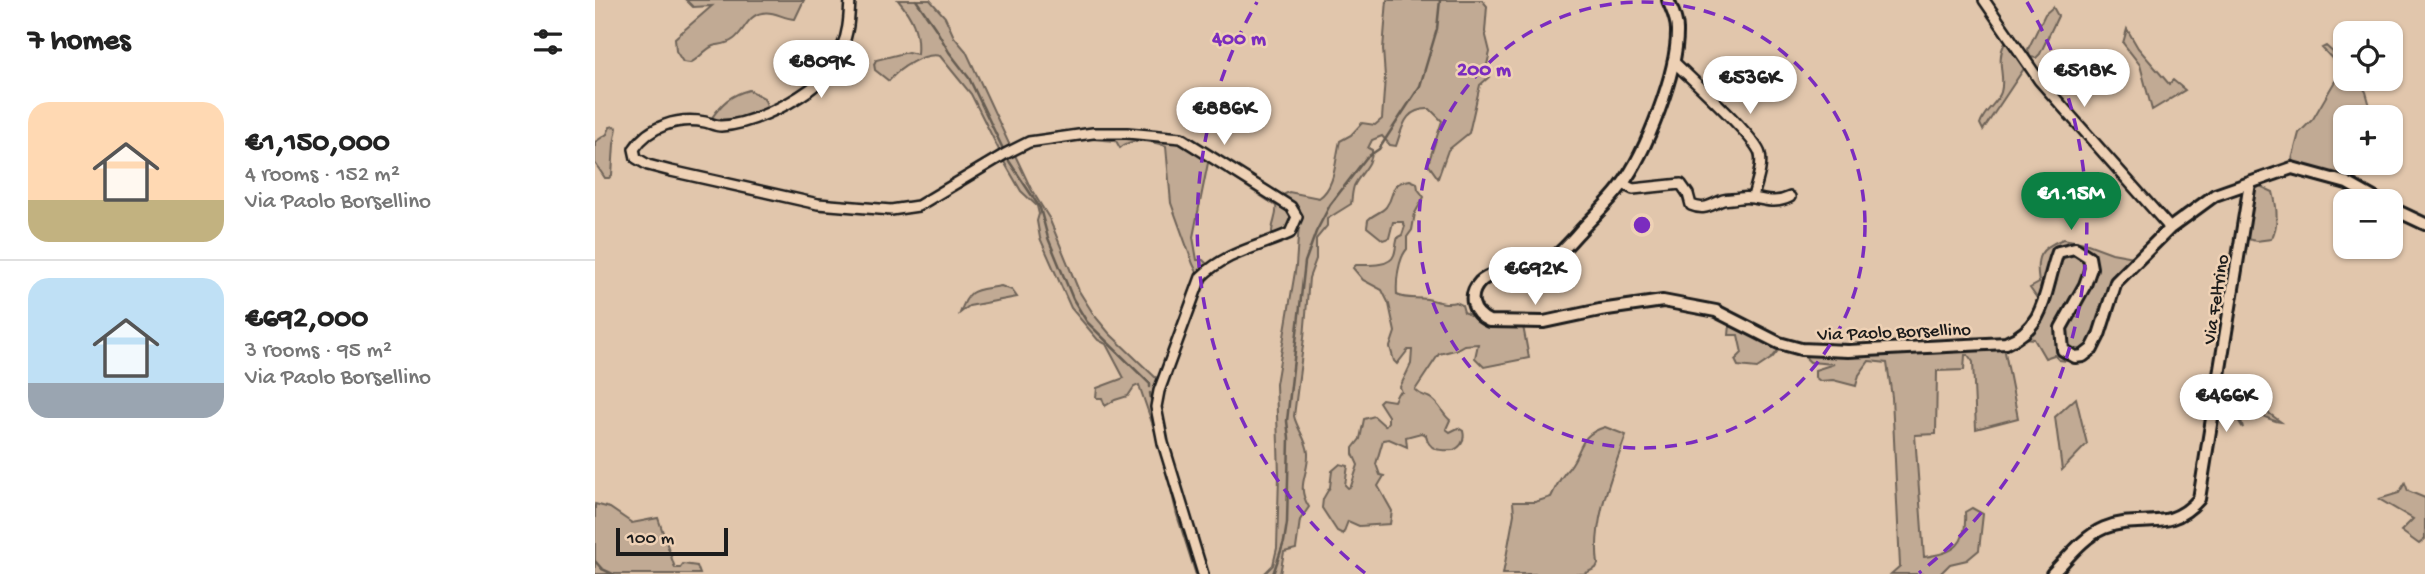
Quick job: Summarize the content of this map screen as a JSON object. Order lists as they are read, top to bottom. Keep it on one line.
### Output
{"streets":{"street":["Via Feltrino","Via Paolo Borsellino"]},"crossings":[["Via Feltrino","Via Paolo Borsellino"]],"scale_bar":"100 m","page":{"heading":"7 homes","map_buttons":["+","−"],"price":["€809K","€518K","€536K","€886K","€1.15M","€692K","€466K"],"list":[{"name":"€1,150,000","note":"4 rooms · 152 m² · Via Paolo Borsellino"},{"name":"€692,000","note":"3 rooms · 95 m² · Via Paolo Borsellino"}],"scale":"100 m"},"rings":["400 m","200 m"]}
